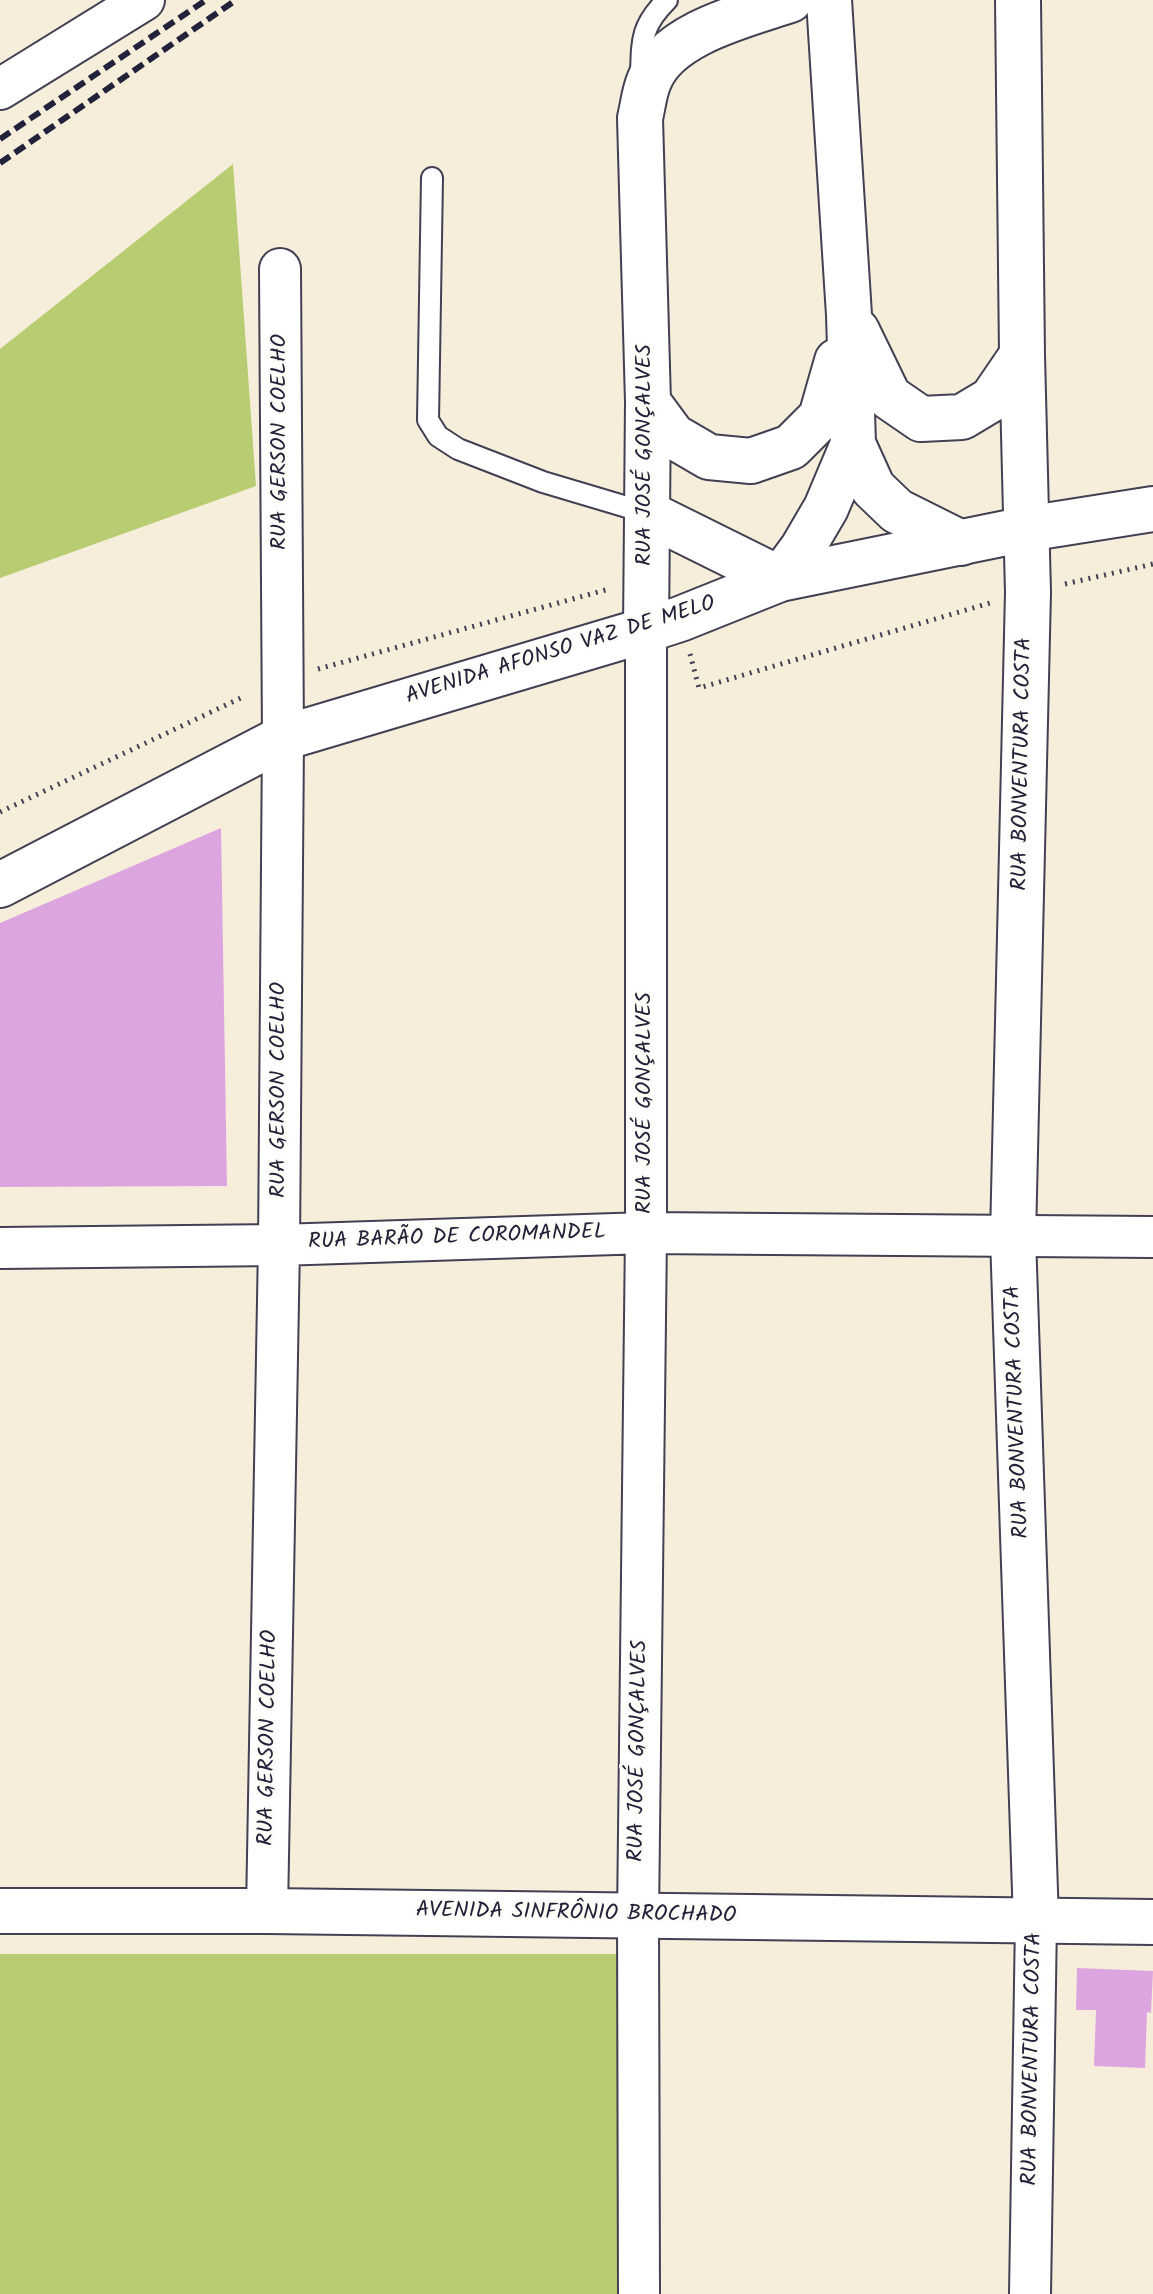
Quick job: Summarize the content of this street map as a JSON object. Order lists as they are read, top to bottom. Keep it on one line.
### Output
{"streets":{"street":["RUA GERSON COELHO","RUA JOSÉ GONÇALVES","AVENIDA AFONSO VAZ DE MELO","RUA BONVENTURA COSTA","RUA BARÃO DE COROMANDEL","AVENIDA SINFRÔNIO BROCHADO"]},"crossings":[["RUA GERSON COELHO","AVENIDA AFONSO VAZ DE MELO"],["RUA GERSON COELHO","RUA BARÃO DE COROMANDEL"],["RUA GERSON COELHO","AVENIDA SINFRÔNIO BROCHADO"],["RUA JOSÉ GONÇALVES","AVENIDA AFONSO VAZ DE MELO"],["RUA JOSÉ GONÇALVES","RUA BARÃO DE COROMANDEL"],["RUA JOSÉ GONÇALVES","AVENIDA SINFRÔNIO BROCHADO"],["AVENIDA AFONSO VAZ DE MELO","RUA BONVENTURA COSTA"],["RUA BONVENTURA COSTA","RUA BARÃO DE COROMANDEL"],["RUA BONVENTURA COSTA","AVENIDA SINFRÔNIO BROCHADO"]]}
